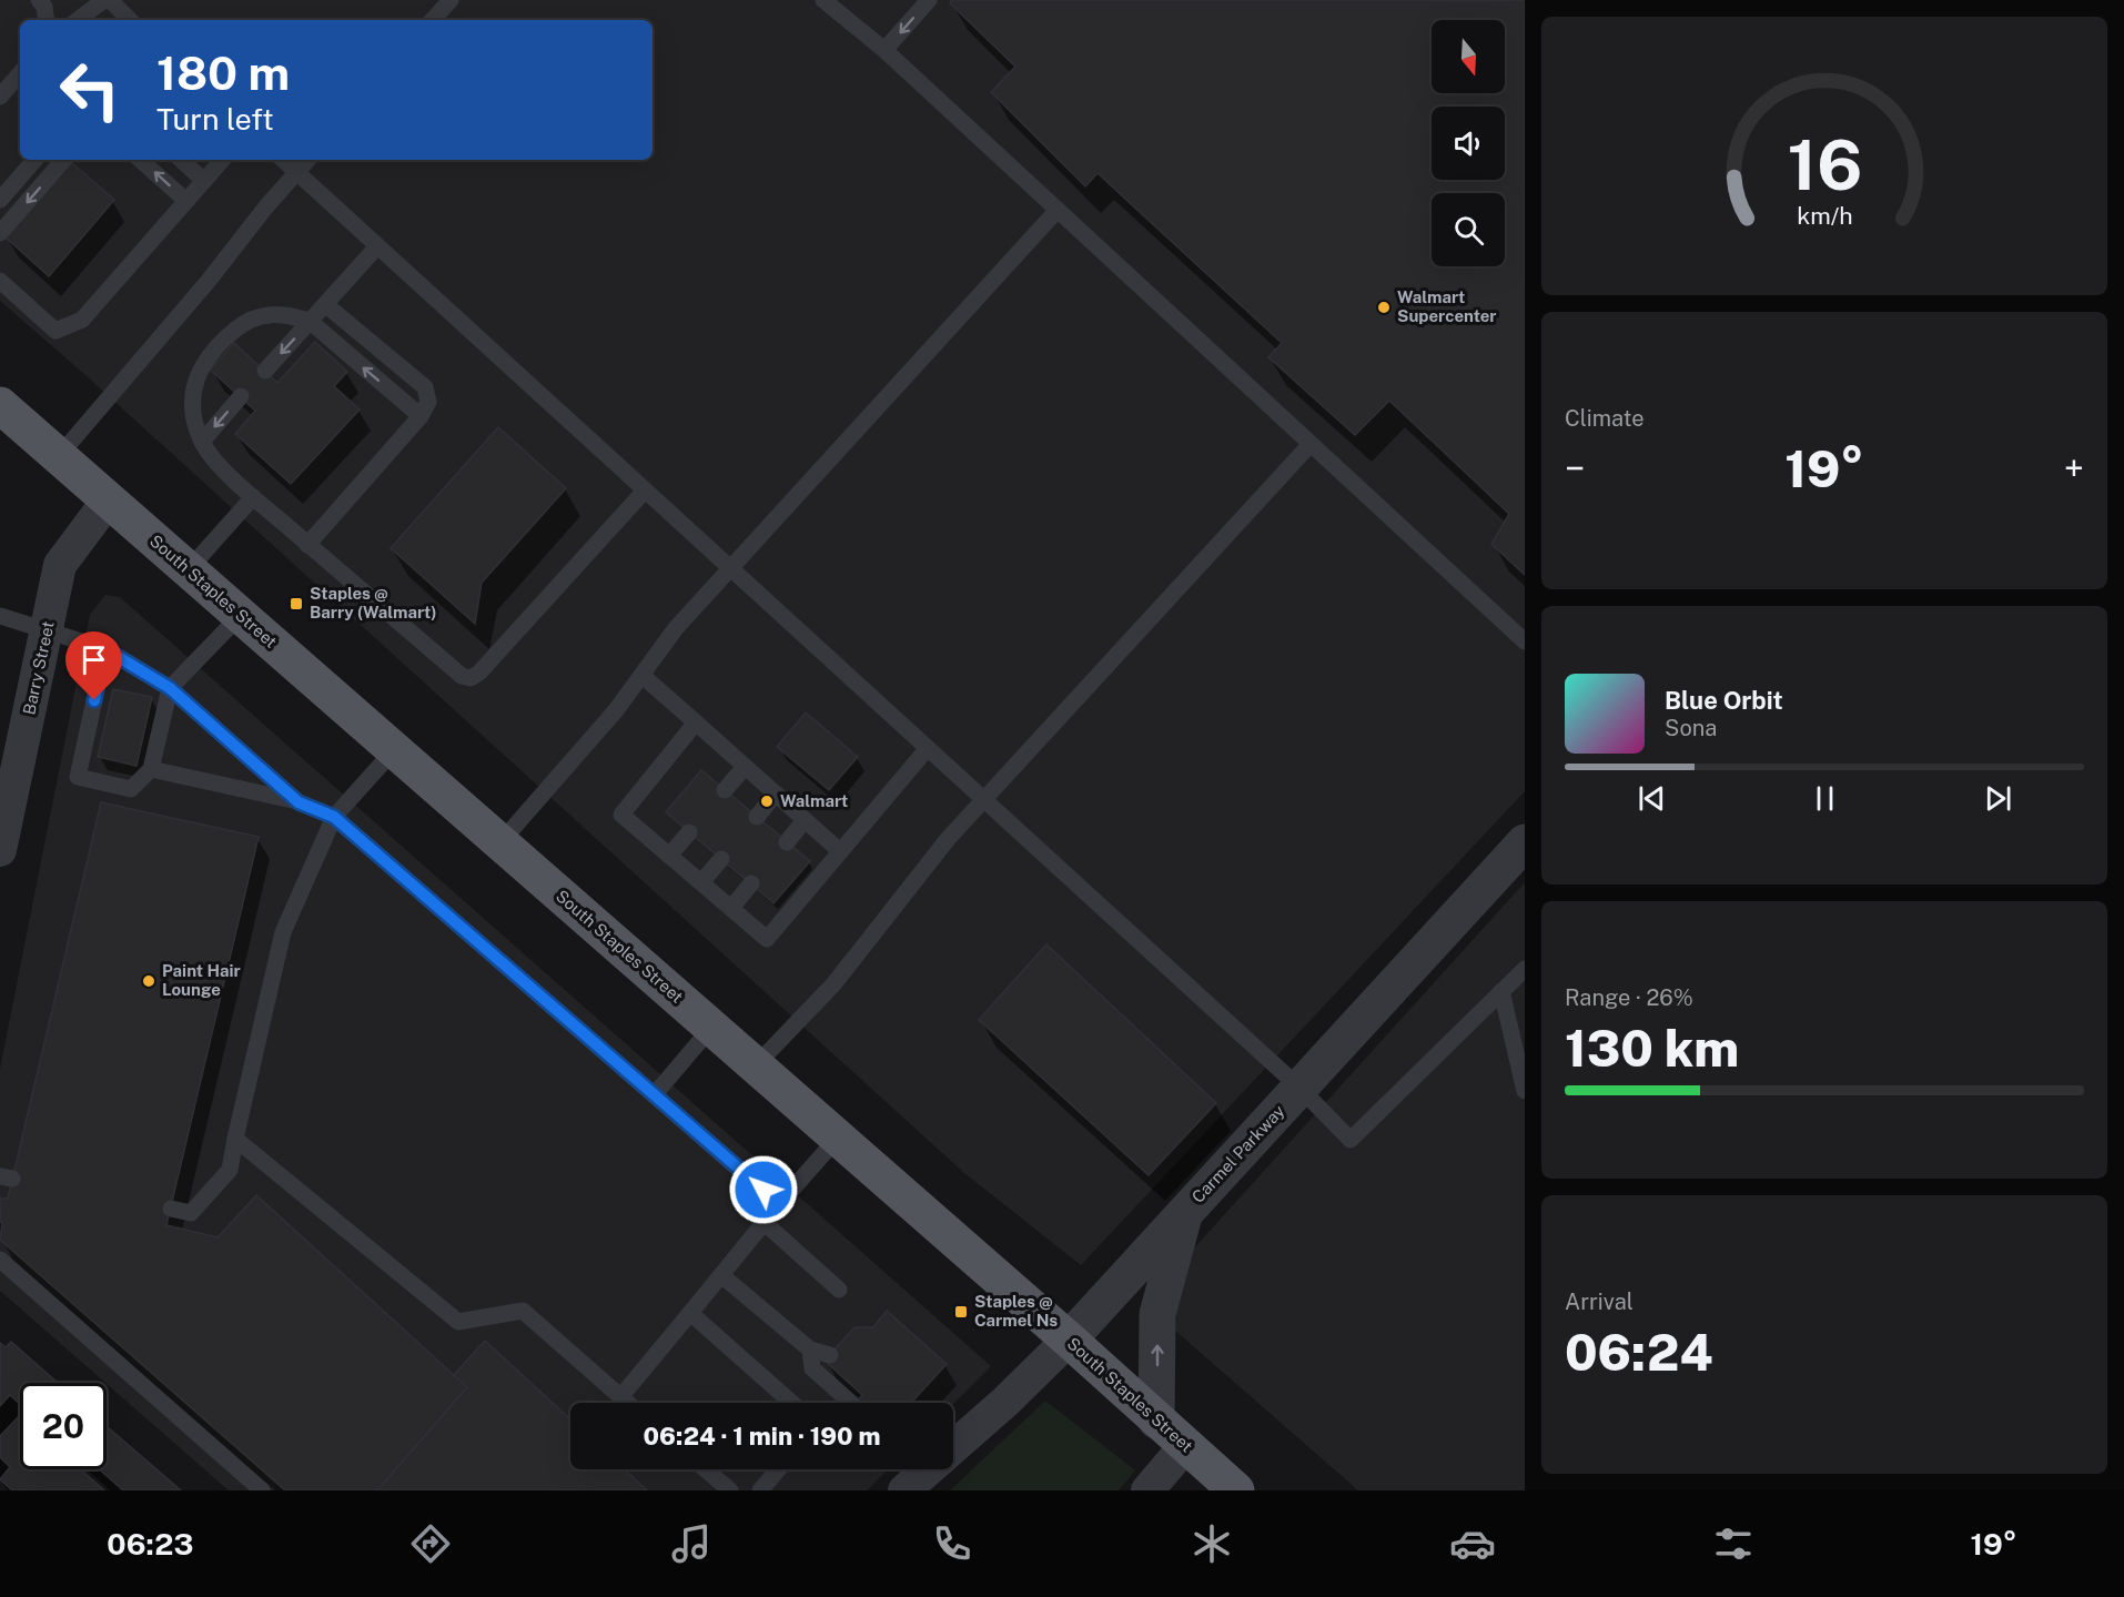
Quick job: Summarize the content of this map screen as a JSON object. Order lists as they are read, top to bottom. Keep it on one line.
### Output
{"streets":{"main road":["South Staples Street"],"street":["Barry Street","Carmel Parkway"]},"crossings":[["South Staples Street","Barry Street"],["South Staples Street","Carmel Parkway"]],"places":{"other":["Walmart Supercenter","Walmart","Paint Hair Lounge"],"transit":["Staples @ Barry (Walmart)","Staples @ Carmel Ns"]},"north":"bottom","page":{"turn":["180 m","Turn left"],"tile":["Climate",["Range · 26%","130 km"],["Arrival","06:24"]],"heat":["−","19°","+"],"song":["Blue Orbit","Sona"],"limit":"20","trip":"06:24 · 1 min · 190 m","tabs":["06:23","19°"],"gauge":["16","km/h"]}}
